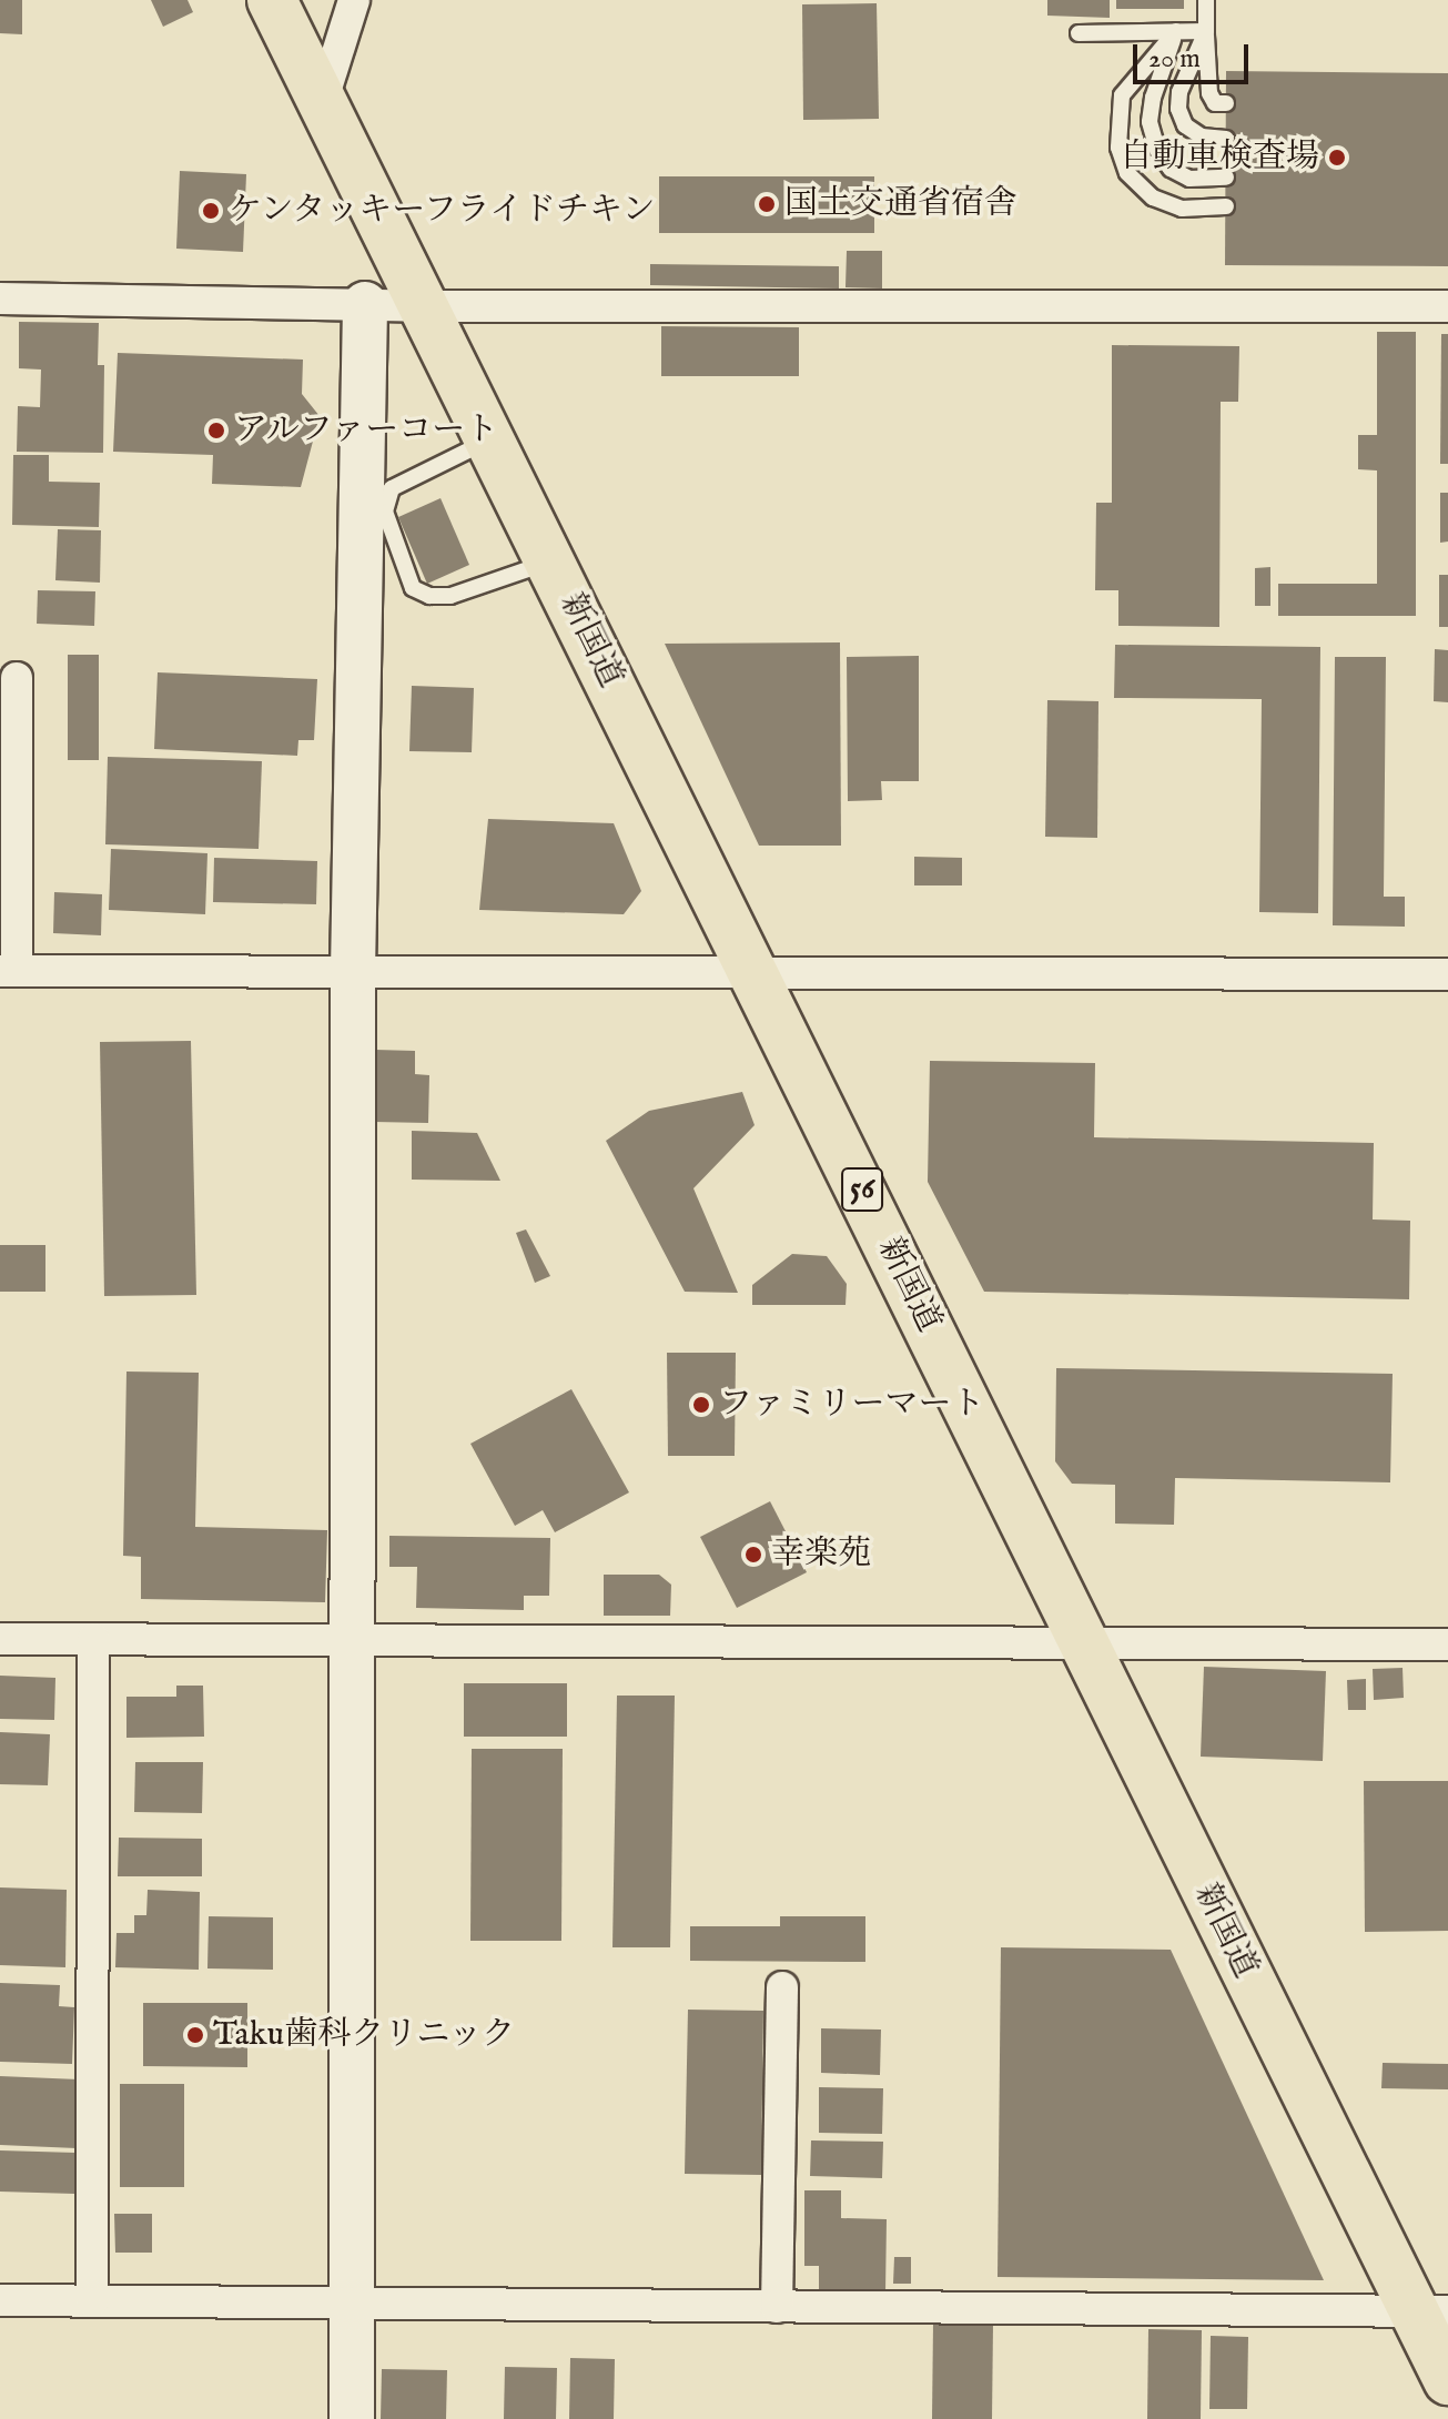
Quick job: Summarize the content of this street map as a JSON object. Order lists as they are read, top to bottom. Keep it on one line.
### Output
{"streets":{"main road":["新国道","56"]},"places":["自動車検査場","国土交通省宿舎","ケンタッキーフライドチキン","アルファーコート","ファミリーマート","幸楽苑","Taku歯科クリニック"],"scale_bar":"20 m"}
